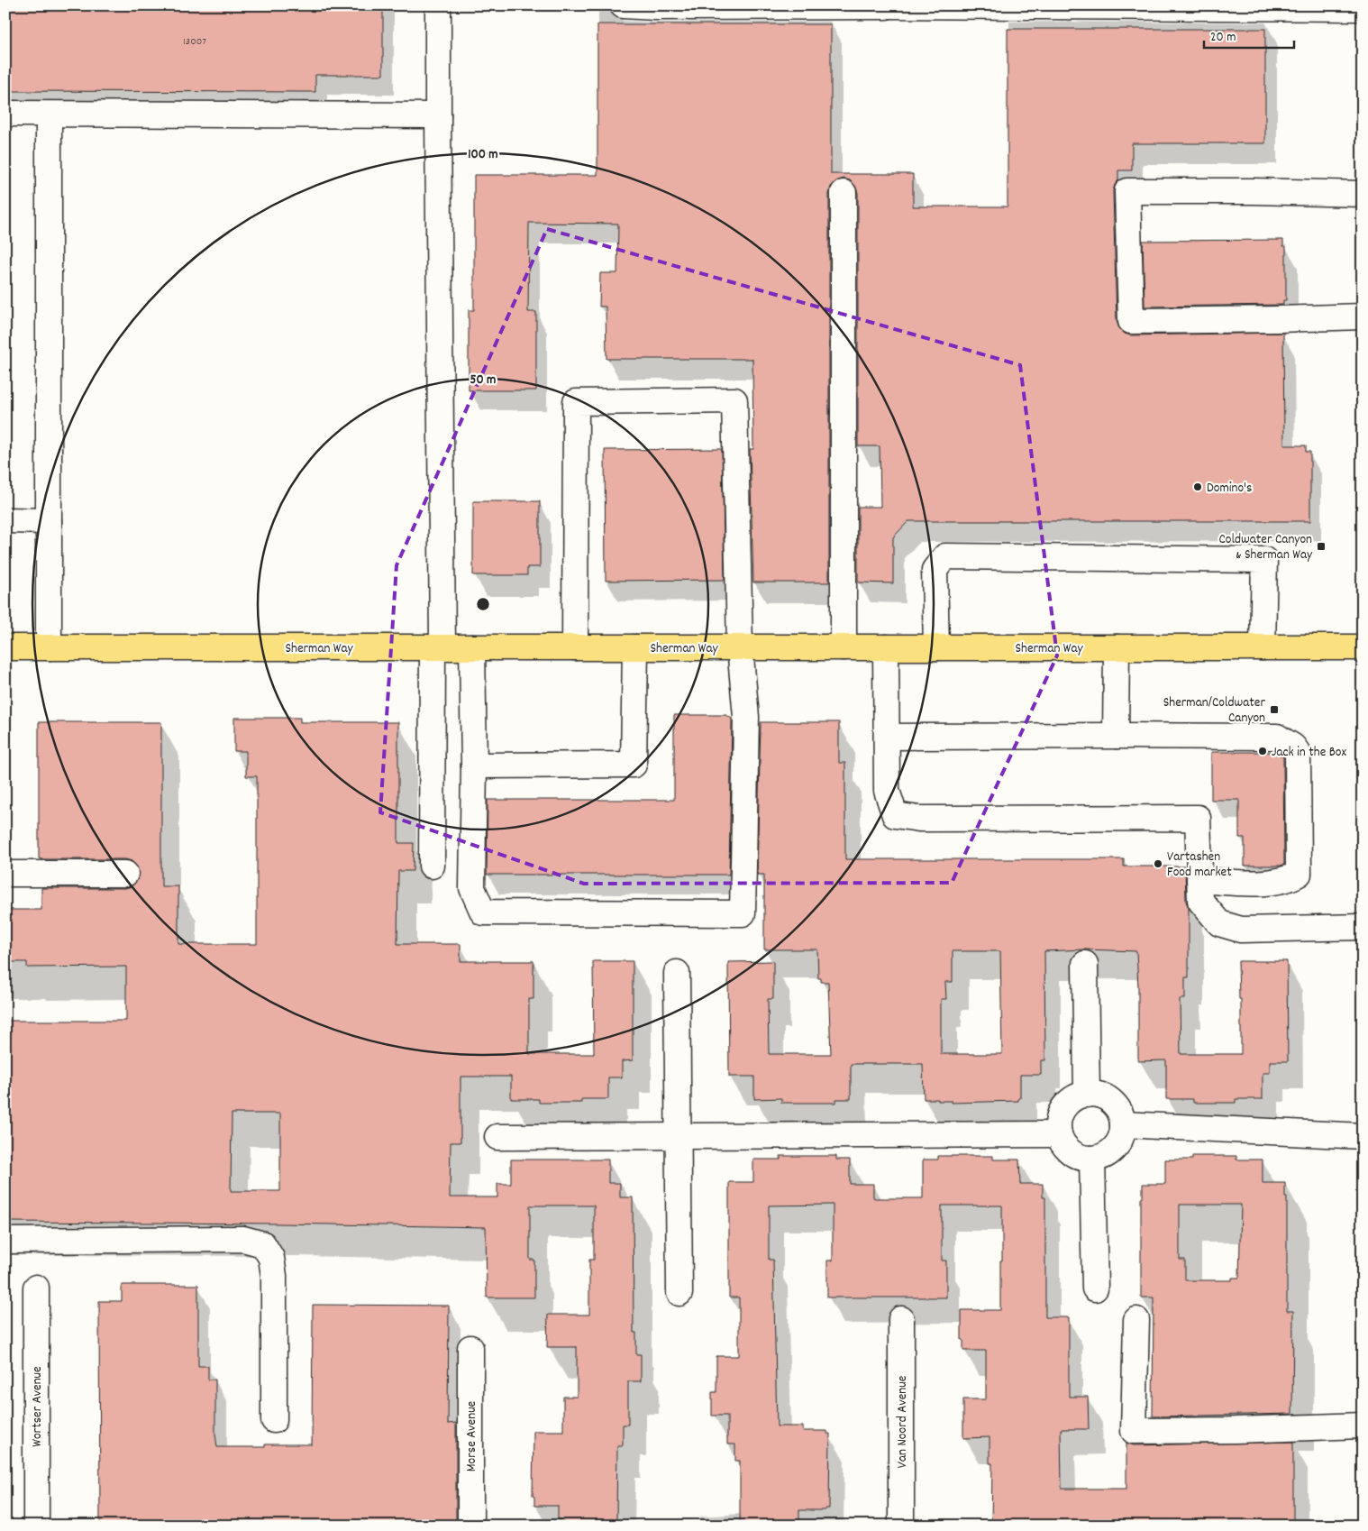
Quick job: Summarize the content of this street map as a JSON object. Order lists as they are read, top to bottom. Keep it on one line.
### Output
{"streets":{"main road":["Sherman Way"],"street":["Wortser Avenue","Van Noord Avenue","Morse Avenue"]},"places":{"other":["Domino's","Jack in the Box","Vartashen Food market"],"transit":["Coldwater Canyon & Sherman Way","Sherman/Coldwater Canyon"]},"house_numbers":["13007"],"scale_bar":"20 m","rings":["100 m","50 m"]}
